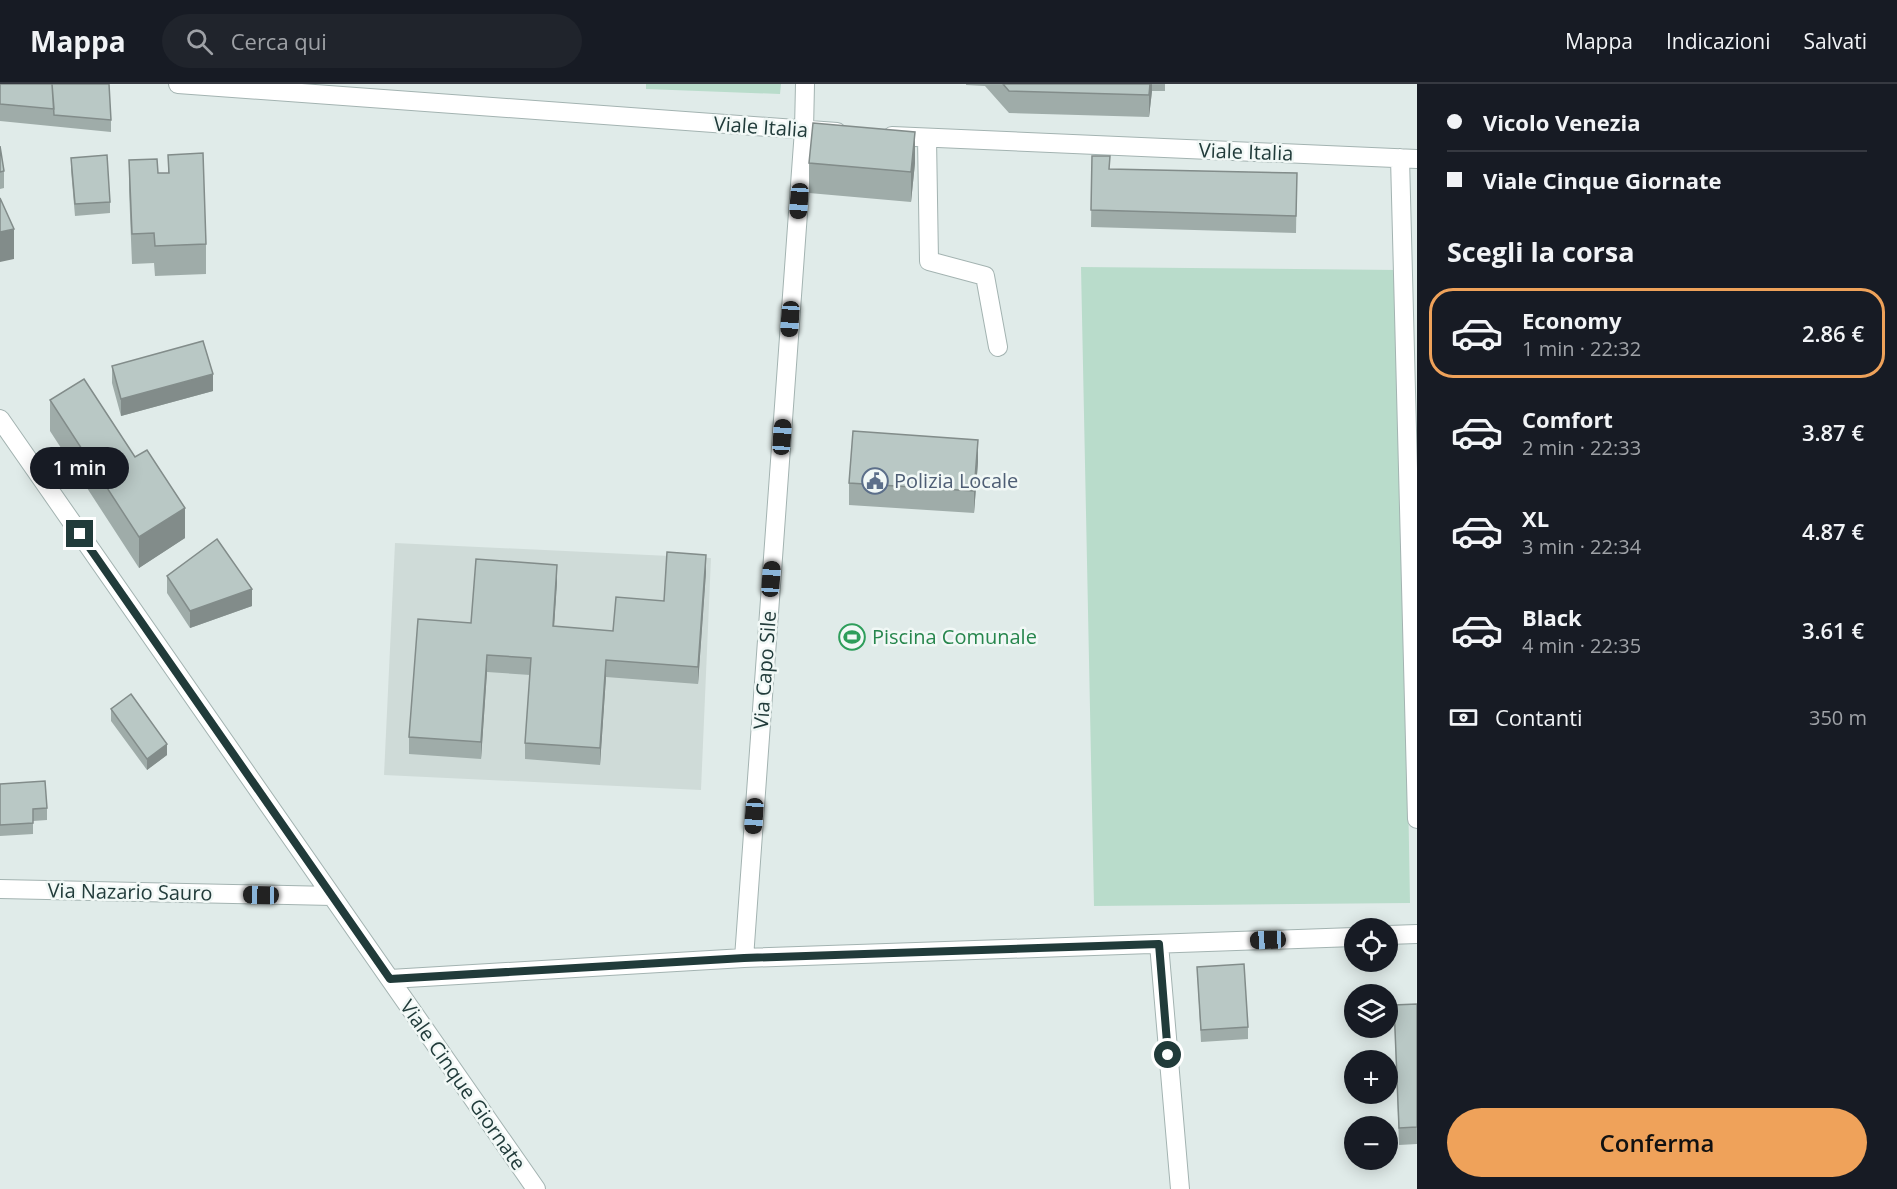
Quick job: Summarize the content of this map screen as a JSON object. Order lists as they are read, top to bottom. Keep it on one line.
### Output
{"streets":{"street":["Viale Italia","Via Capo Sile","Via Nazario Sauro","Viale Cinque Giornate"]},"crossings":[["Viale Italia","Via Capo Sile"],["Via Nazario Sauro","Viale Cinque Giornate"]],"places":{"public building":["Polizia Locale"],"sports":["Piscina Comunale"]},"page":{"header":"Mappa","search":"Cerca qui","nav":["Mappa","Indicazioni","Salvati"],"banner":["Vicolo Venezia","Viale Cinque Giornate"],"heading":"Scegli la corsa","list":[{"name":"Economy","note":"1 min · 22:32","value":"2.86 €"},{"name":"Comfort","note":"2 min · 22:33","value":"3.87 €"},{"name":"XL","note":"3 min · 22:34","value":"4.87 €"},{"name":"Black","note":"4 min · 22:35","value":"3.61 €"}],"bubble":"1 min","pay":["Contanti","350 m"],"map_buttons":["+","−"],"buttons":"Conferma"}}
